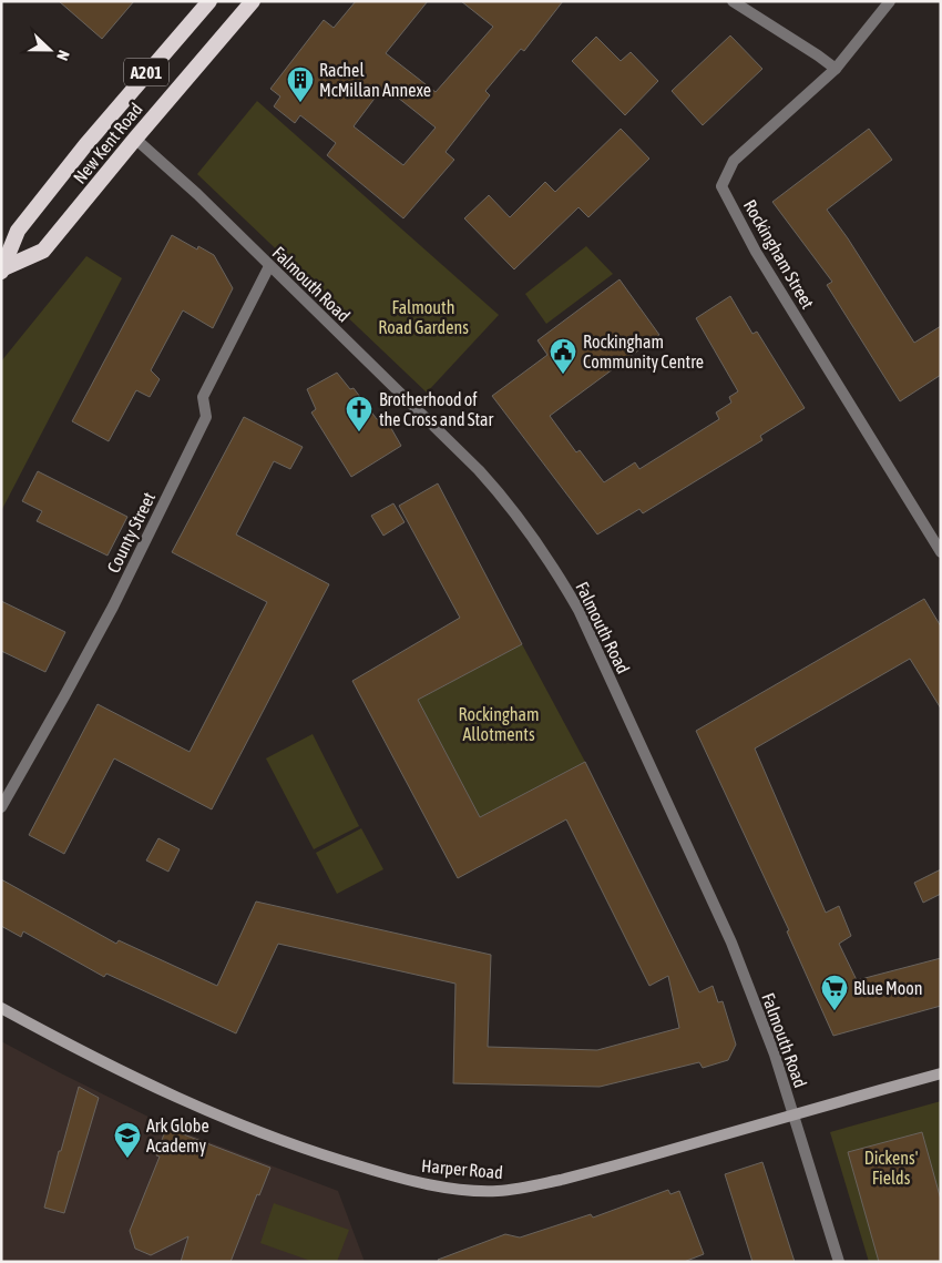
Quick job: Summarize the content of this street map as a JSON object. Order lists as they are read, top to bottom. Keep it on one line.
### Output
{"streets":{"highway":["A201","New Kent Road"],"main road":["Harper Road"],"street":["Rockingham Street","Falmouth Road","County Street"]},"crossings":[["New Kent Road","Falmouth Road"],["Falmouth Road","County Street"],["Falmouth Road","Harper Road"]],"parks":["Falmouth Road Gardens","Rockingham Allotments","Dickens' Fields"],"places":{"building":["Rachel McMillan Annexe"],"public building":["Rockingham Community Centre"],"church":["Brotherhood of the Cross and Star"],"supermarket":["Blue Moon"],"school or university":["Ark Globe Academy"]},"north":"right"}
